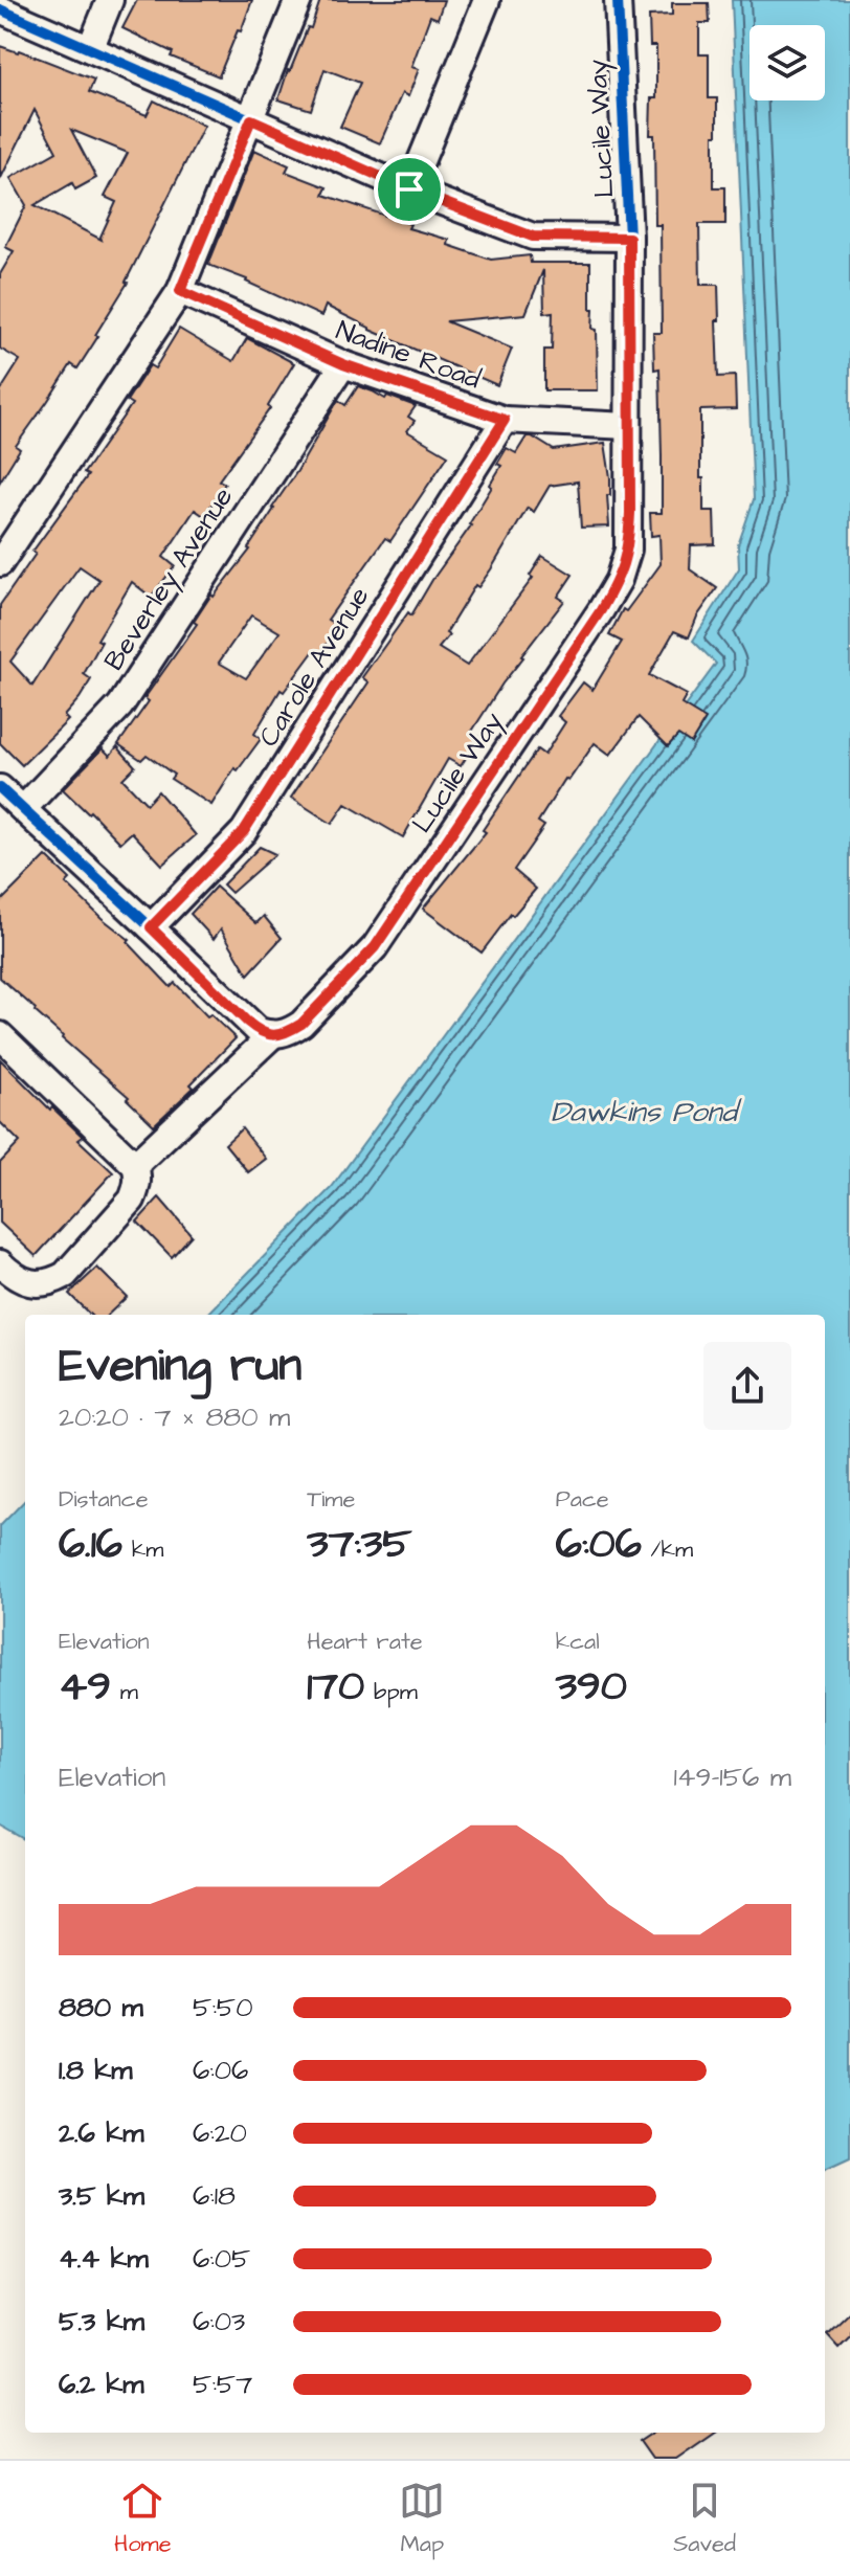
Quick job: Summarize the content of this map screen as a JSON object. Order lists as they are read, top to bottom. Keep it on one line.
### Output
{"streets":{"street":["Lucile Way","Nadine Road","Beverley Avenue","Carole Avenue"]},"crossings":[["Lucile Way","Nadine Road"],["Nadine Road","Beverley Avenue"],["Nadine Road","Carole Avenue"]],"water":["Dawkins Pond"],"page":{"heading":["Evening run","20:20 · 7 × 880 m"],"stats":[["Distance","6.16 km"],["Time","37:35"],["Pace","6:06 /km"],["Elevation","49 m"],["Heart rate","170 bpm"],["kcal","390"]],"chart":["Elevation","149–156 m"],"list":[{"name":"880 m","note":"5:50"},{"name":"1.8 km","note":"6:06"},{"name":"2.6 km","note":"6:20"},{"name":"3.5 km","note":"6:18"},{"name":"4.4 km","note":"6:05"},{"name":"5.3 km","note":"6:03"},{"name":"6.2 km","note":"5:57"}],"tabs":["Home","Map","Saved"]}}
